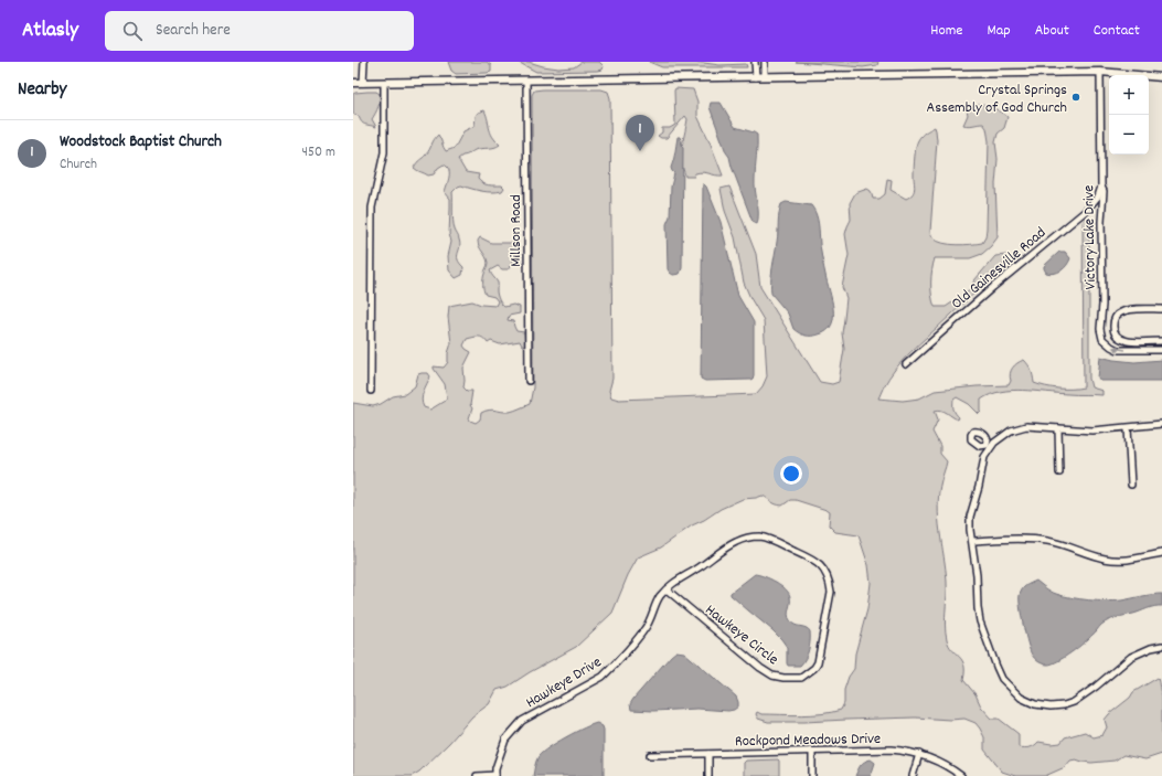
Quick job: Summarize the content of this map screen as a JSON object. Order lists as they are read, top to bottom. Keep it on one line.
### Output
{"streets":{"street":["Millson Road","Victory Lake Drive","Old Gainesville Road","Hawkeye Circle","Hawkeye Drive","Rockpond Meadows Drive"]},"crossings":[["Victory Lake Drive","Old Gainesville Road"],["Hawkeye Circle","Hawkeye Drive"]],"one_way":["Victory Lake Drive"],"places":["Crystal Springs Assembly of God Church"],"page":{"header":"Atlasly","search":"Search here","nav":["Home","Map","About","Contact"],"heading":"Nearby","map_buttons":["+","−"],"pins":"1","list":[{"mark":"1","name":"Woodstock Baptist Church","note":"Church","value":"450 m"}]}}
